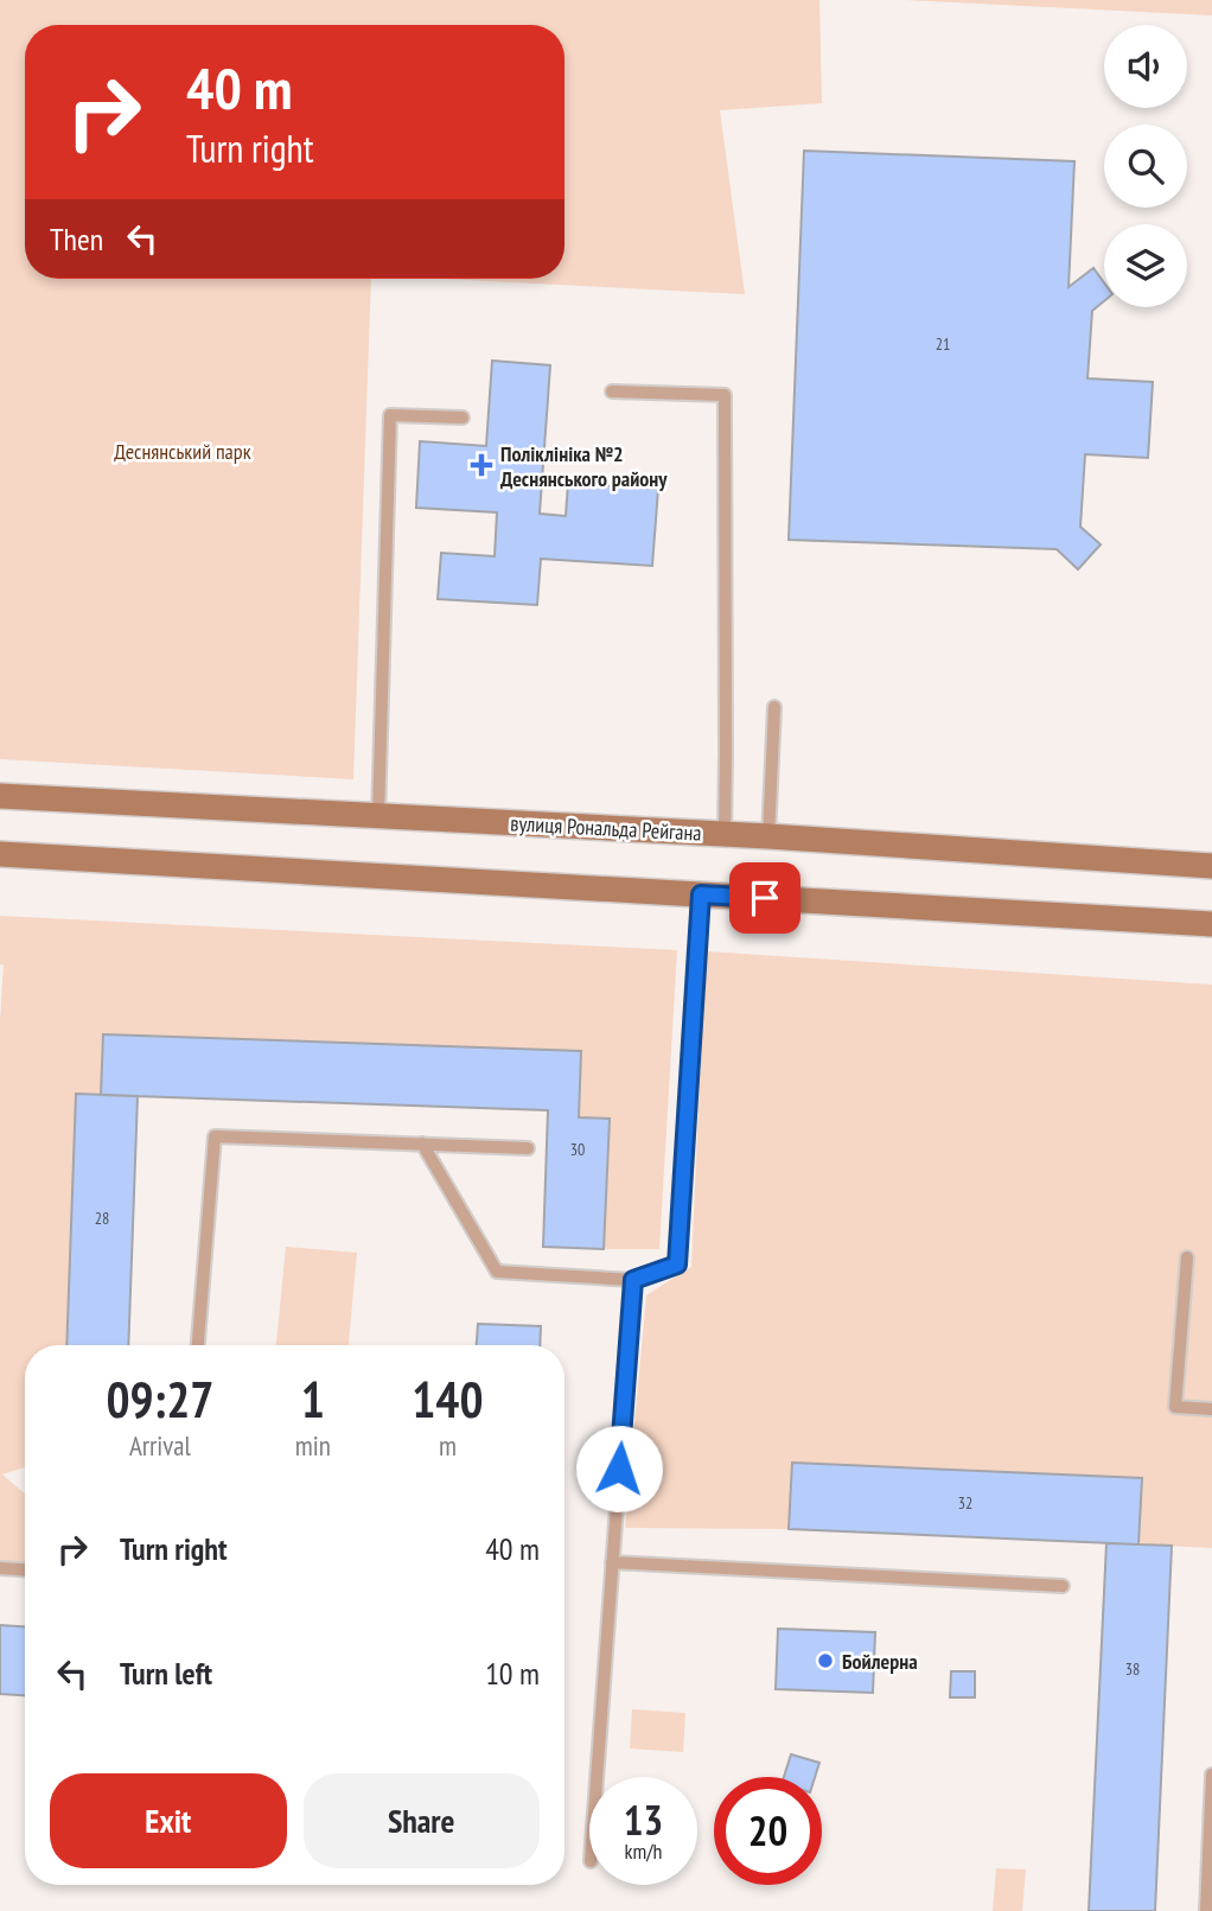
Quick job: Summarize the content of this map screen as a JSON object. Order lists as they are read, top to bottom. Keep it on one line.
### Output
{"streets":{"main road":["вулиця Рональда Рейгана"]},"parks":["Деснянський парк"],"places":{"health":["Поліклініка №2 Деснянського району"],"other":["Бойлерна"]},"house_numbers":["21","30","28","32","38"],"page":{"turn":["40 m","Turn right"],"then":"Then","eta":["09:27","Arrival","1","min","140","m"],"list":[{"name":"Turn right","value":"40 m"},{"name":"Turn left","value":"10 m"}],"buttons":["Exit","Share"],"speed":"13 km/h","limit":"20"}}
